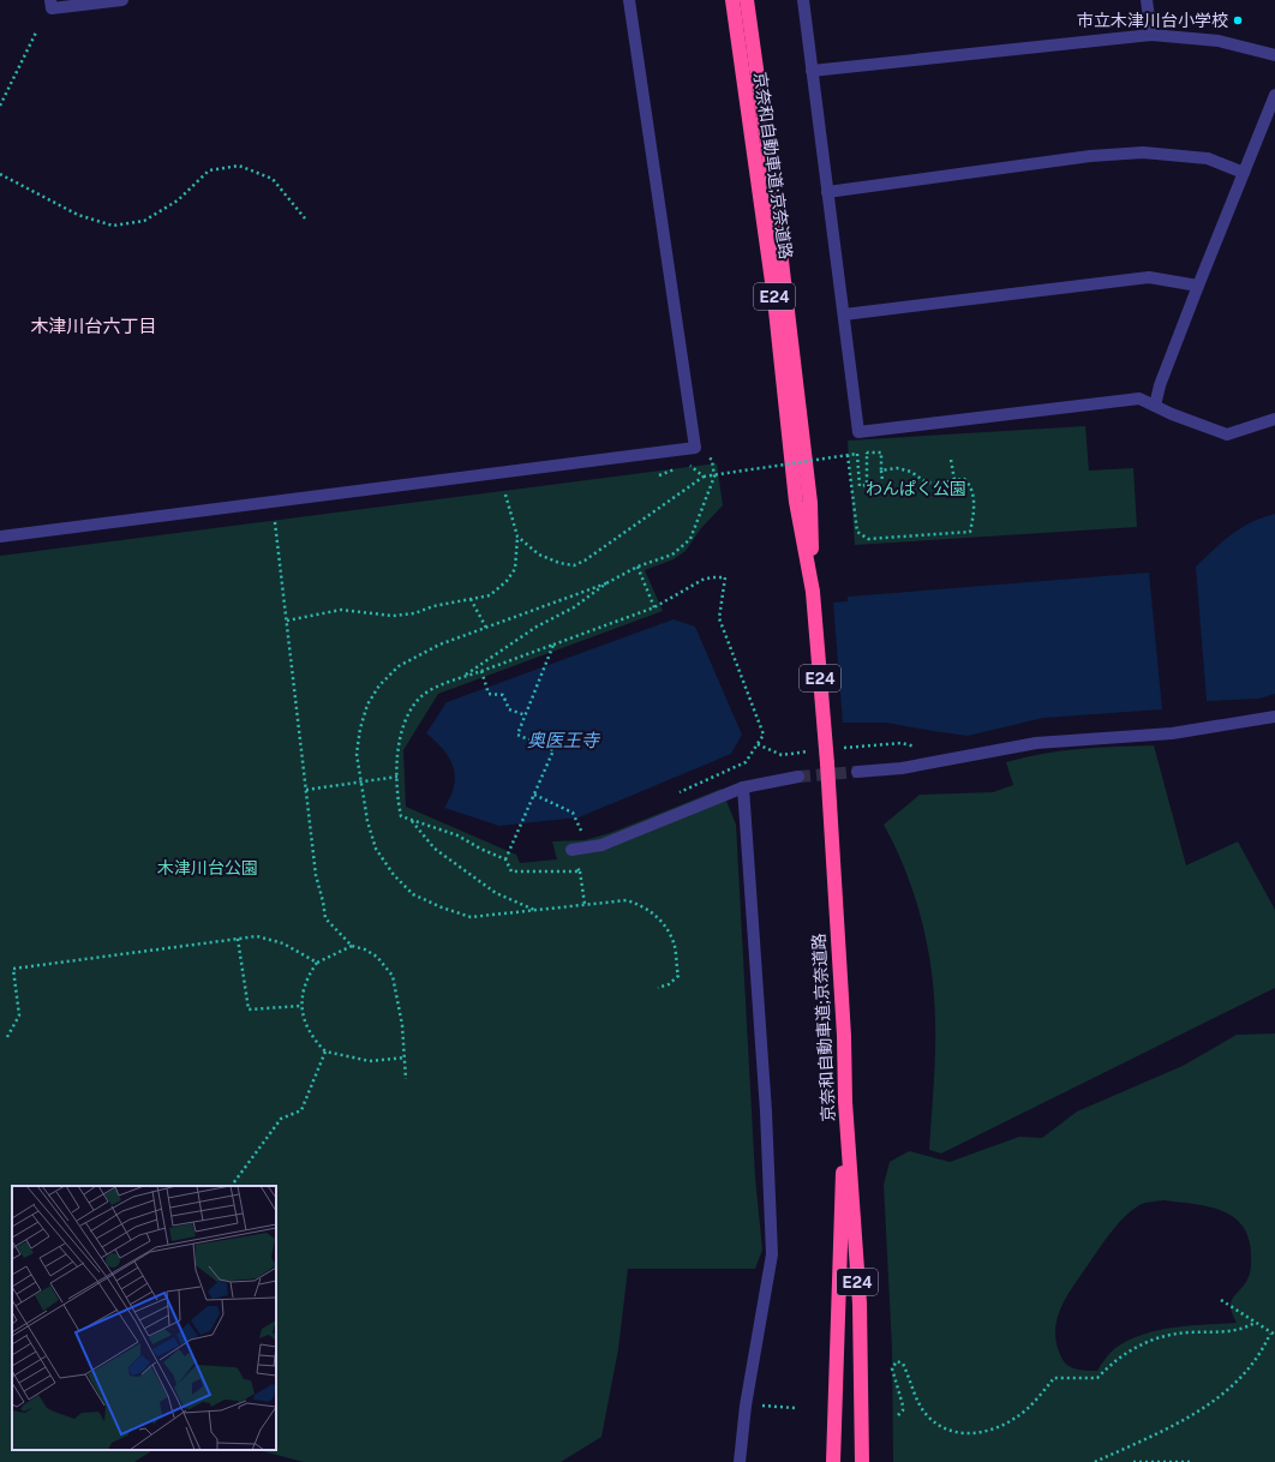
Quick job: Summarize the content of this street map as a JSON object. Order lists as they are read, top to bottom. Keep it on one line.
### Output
{"streets":{"highway":["京奈和自動車道;京奈道路","E24"]},"districts":["木津川台六丁目"],"water":["奥医王寺"],"parks":["わんぱく公園","木津川台公園"],"places":["市立木津川台小学校"]}
